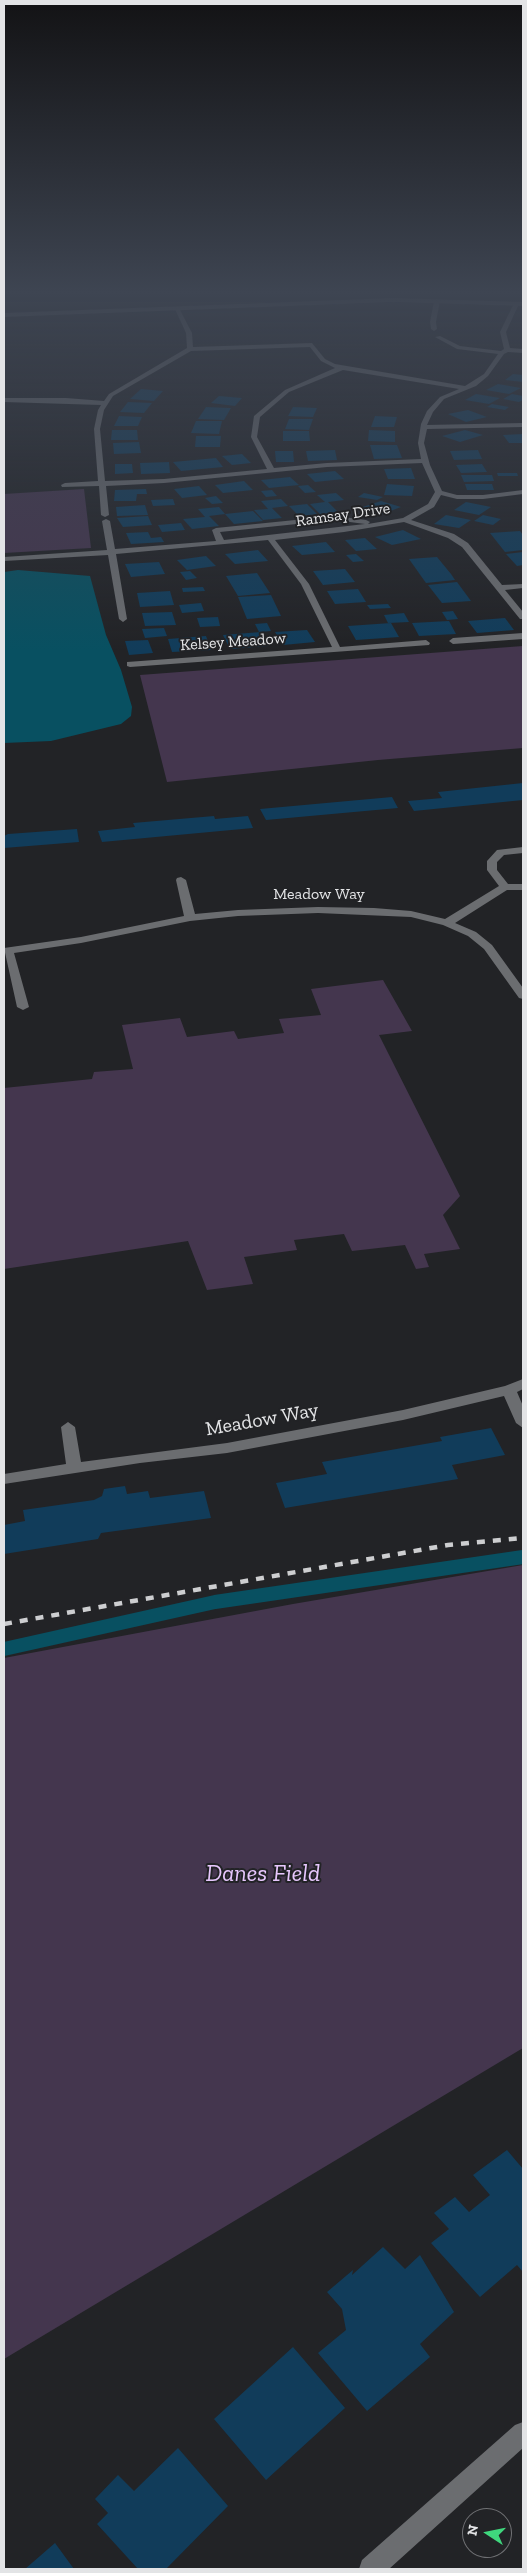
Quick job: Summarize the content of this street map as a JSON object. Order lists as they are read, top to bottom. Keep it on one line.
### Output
{"streets":{"street":["Ramsay Drive","Kelsey Meadow","Meadow Way"]},"parks":["Danes Field"],"north":"left"}
